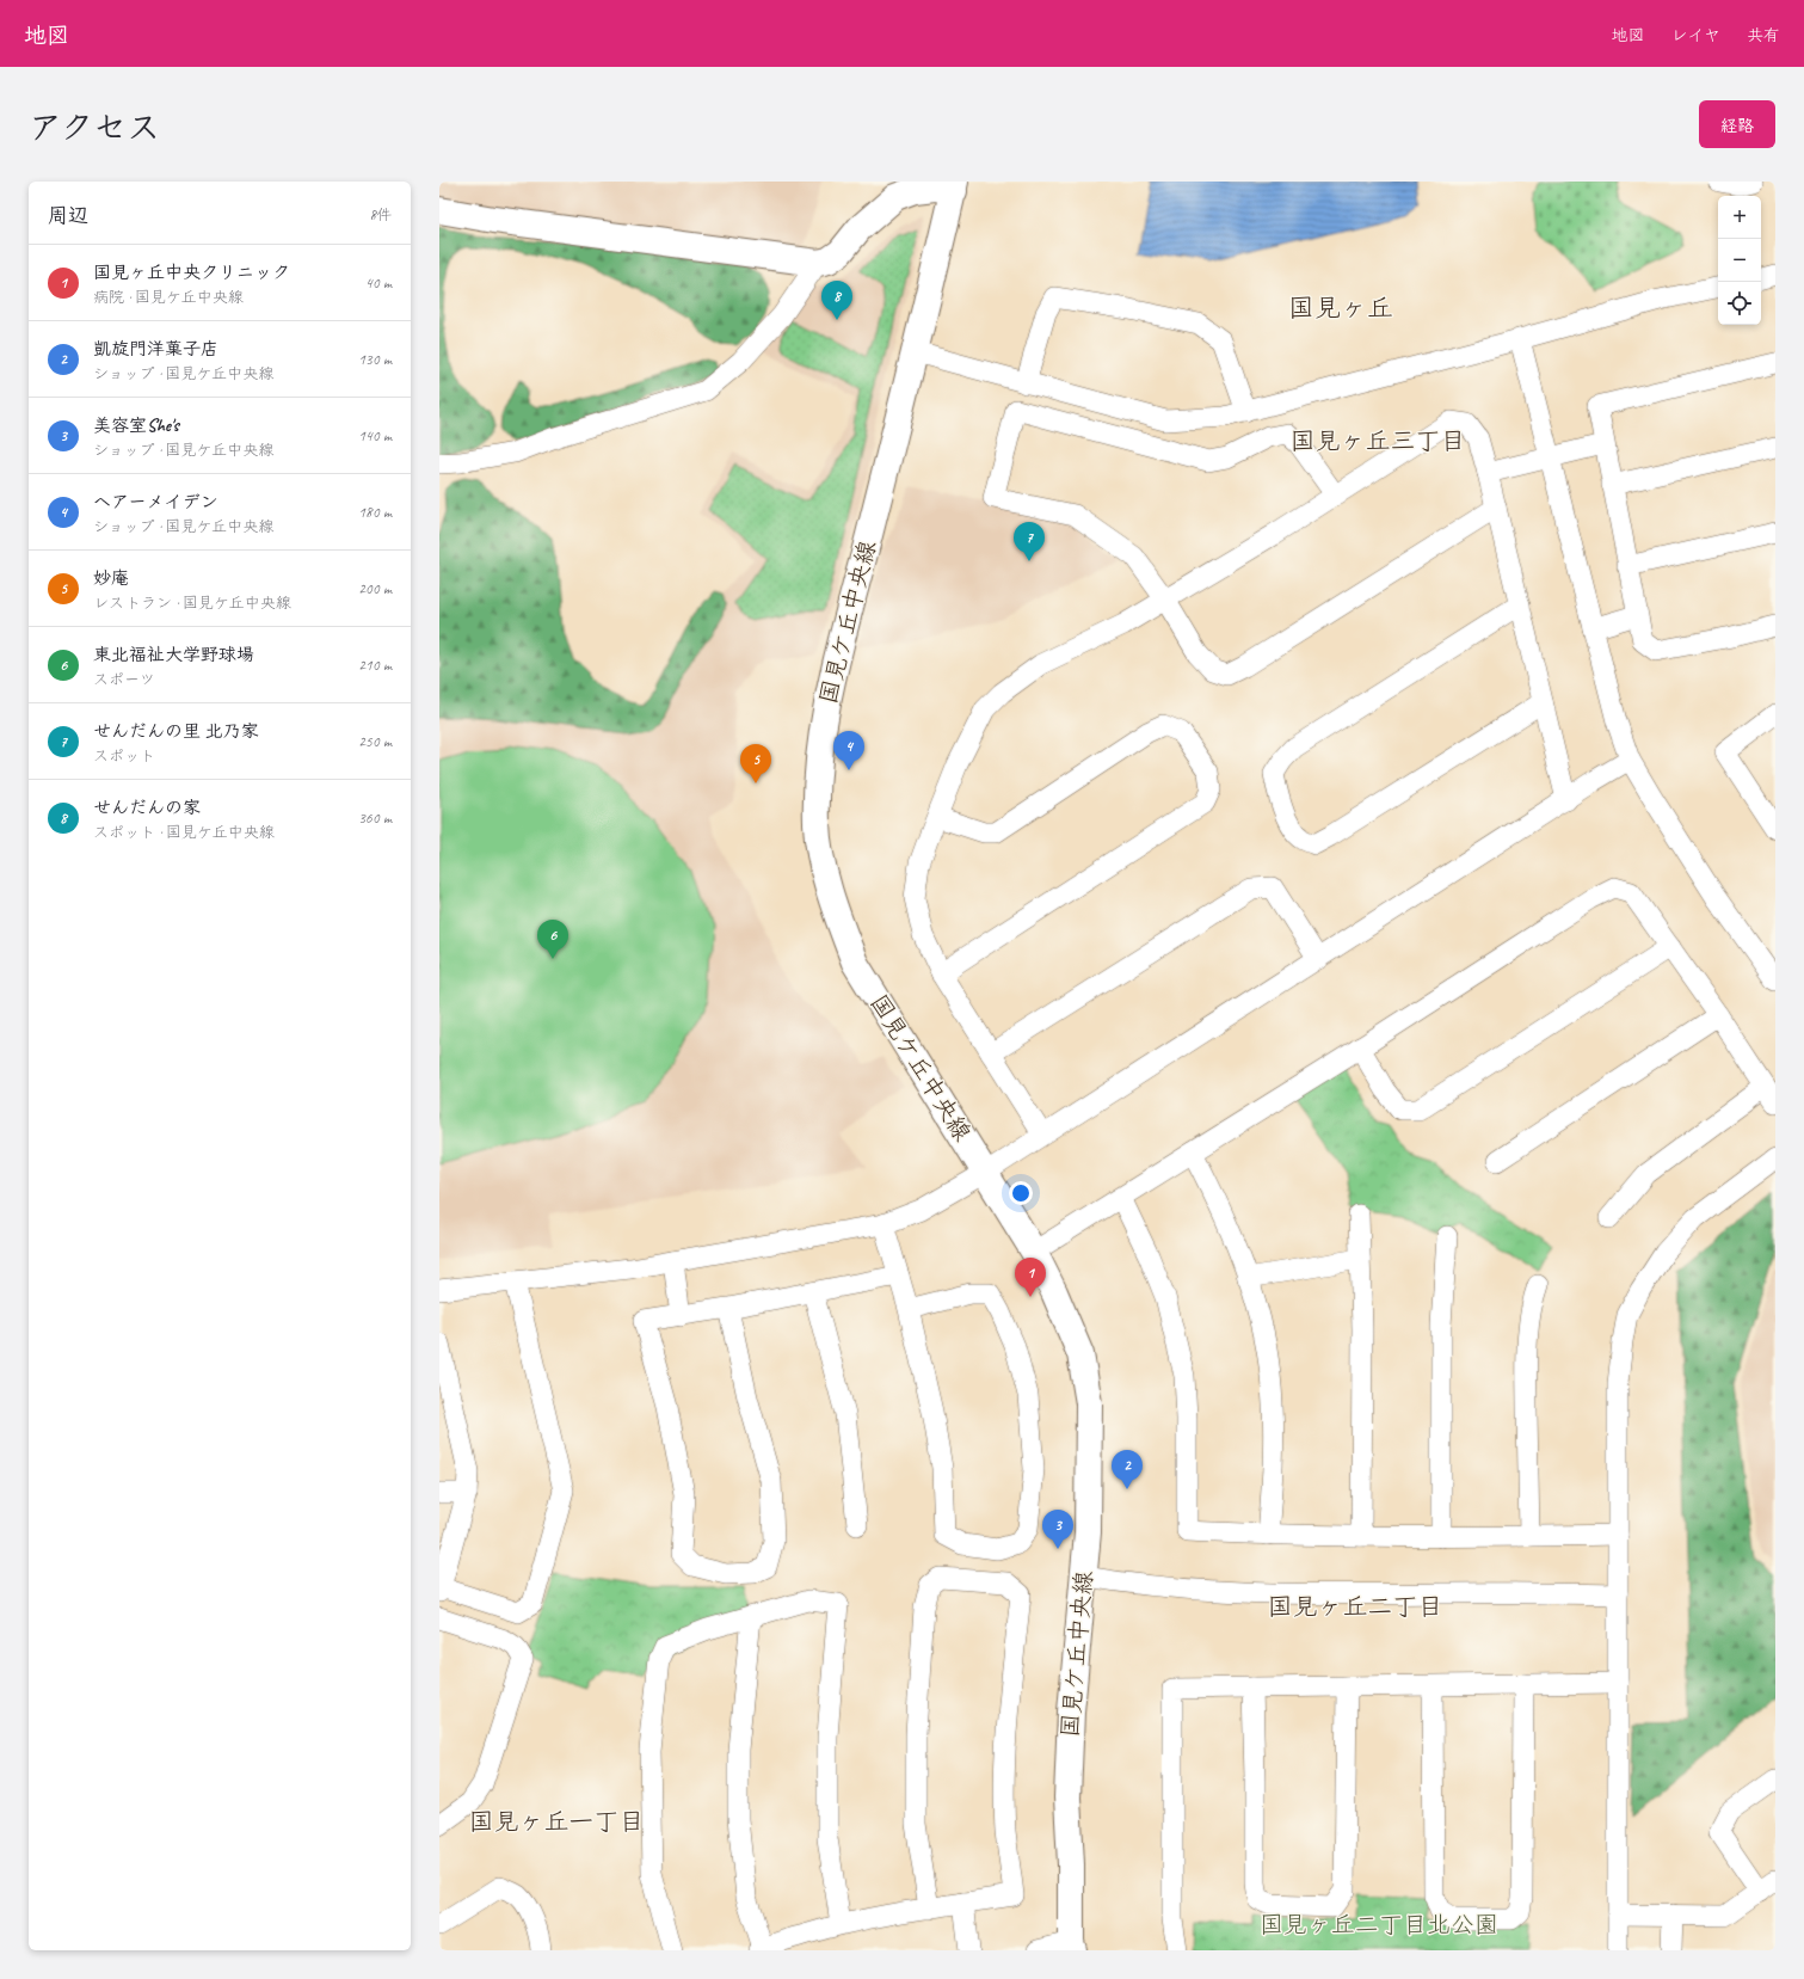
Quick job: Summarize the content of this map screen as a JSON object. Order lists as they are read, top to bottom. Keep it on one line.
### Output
{"streets":{"street":["国見ケ丘中央線"]},"districts":["国見ヶ丘","国見ヶ丘三丁目","国見ヶ丘二丁目","国見ヶ丘一丁目"],"parks":["国見ヶ丘二丁目北公園"],"page":{"header":"地図","nav":["地図","レイヤ","共有"],"title":"アクセス","buttons":"経路","heading":["周辺","8件"],"map_buttons":["+","−"],"list":[{"mark":"1","name":"国見ヶ丘中央クリニック","note":"病院 · 国見ケ丘中央線","value":"40 m"},{"mark":"2","name":"凱旋門洋菓子店","note":"ショップ · 国見ケ丘中央線","value":"130 m"},{"mark":"3","name":"美容室She's","note":"ショップ · 国見ケ丘中央線","value":"140 m"},{"mark":"4","name":"ヘアーメイデン","note":"ショップ · 国見ケ丘中央線","value":"180 m"},{"mark":"5","name":"妙庵","note":"レストラン · 国見ケ丘中央線","value":"200 m"},{"mark":"6","name":"東北福祉大学野球場","note":"スポーツ","value":"210 m"},{"mark":"7","name":"せんだんの里 北乃家","note":"スポット","value":"250 m"},{"mark":"8","name":"せんだんの家","note":"スポット · 国見ケ丘中央線","value":"360 m"}],"pins":["8","7","4","5","6","1","2","3"]}}
